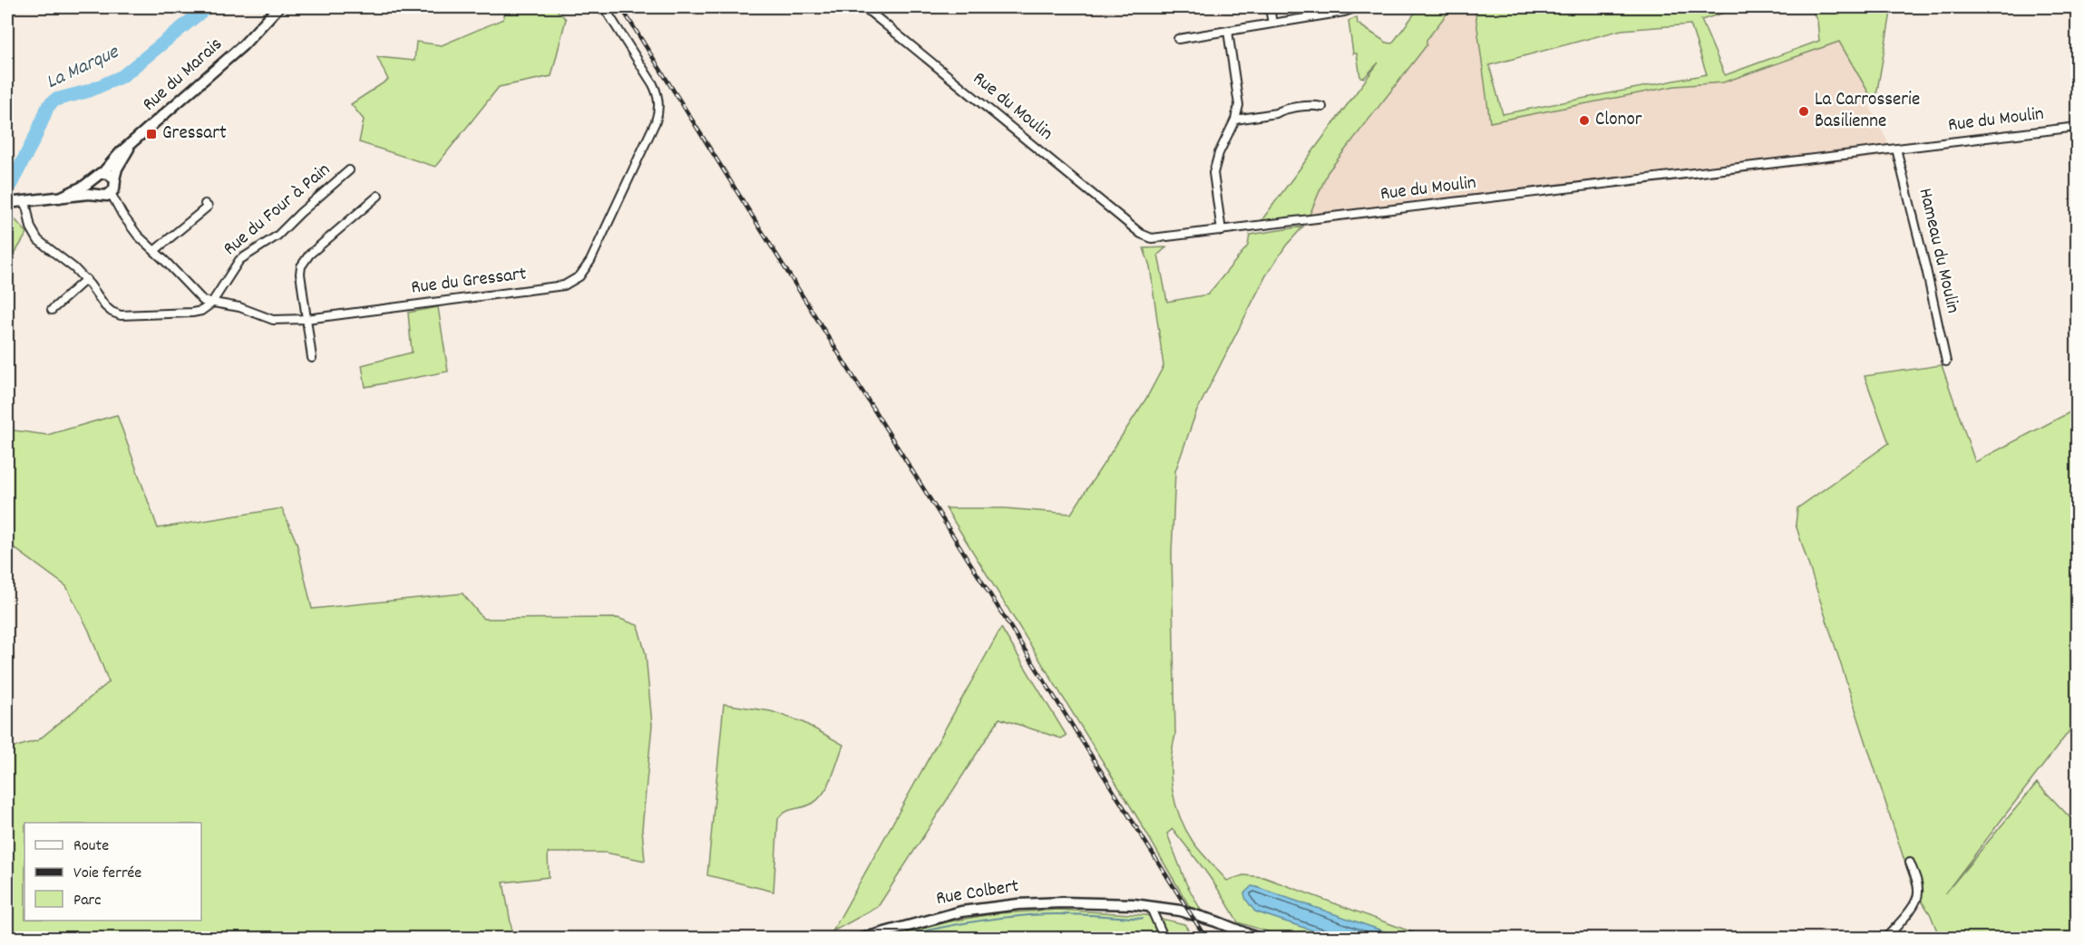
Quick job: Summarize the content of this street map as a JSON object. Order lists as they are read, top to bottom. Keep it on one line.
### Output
{"streets":{"main road":["Rue du Marais","Rue Colbert"],"street":["Rue du Moulin","Rue du Four à Pain","Hameau du Moulin","Rue du Gressart"]},"crossings":[["Rue du Marais","Rue du Gressart"],["Rue du Moulin","Hameau du Moulin"],["Rue du Four à Pain","Rue du Gressart"]],"water":["La Marque"],"places":{"other":["La Carrosserie Basilienne","Clonor"],"transit":["Gressart"]},"legend":["Route","Voie ferrée","Parc"]}
